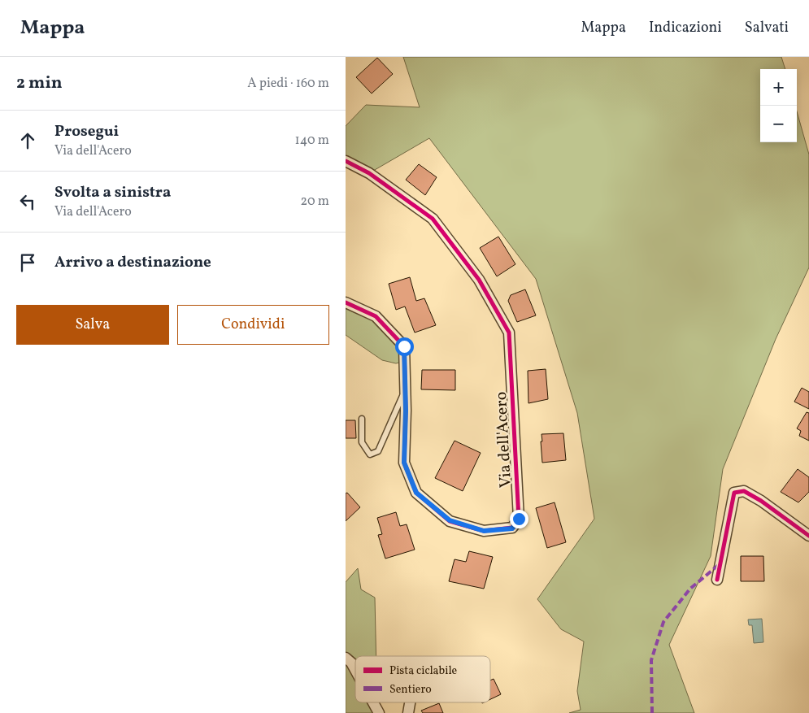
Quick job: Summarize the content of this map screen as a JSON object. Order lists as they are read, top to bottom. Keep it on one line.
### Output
{"streets":{"street":["Via dell'Acero"]},"legend":["Pista ciclabile","Sentiero"],"page":{"header":"Mappa","nav":["Mappa","Indicazioni","Salvati"],"heading":["2 min","A piedi · 160 m"],"map_buttons":["+","−"],"list":[["Prosegui","Via dell'Acero","140 m"],["Svolta a sinistra","Via dell'Acero","20 m"],"Arrivo a destinazione"],"buttons":["Salva","Condividi"]}}
